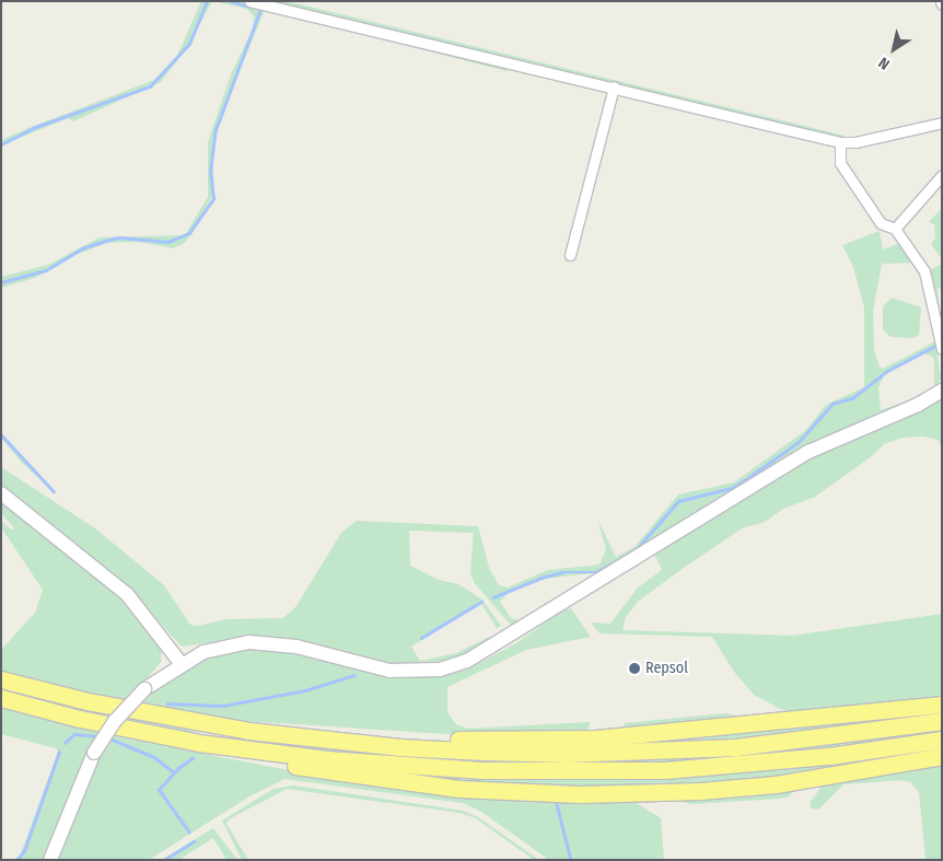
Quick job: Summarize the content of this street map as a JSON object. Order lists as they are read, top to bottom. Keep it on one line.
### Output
{"places":["Repsol"],"north":"bottom left"}
